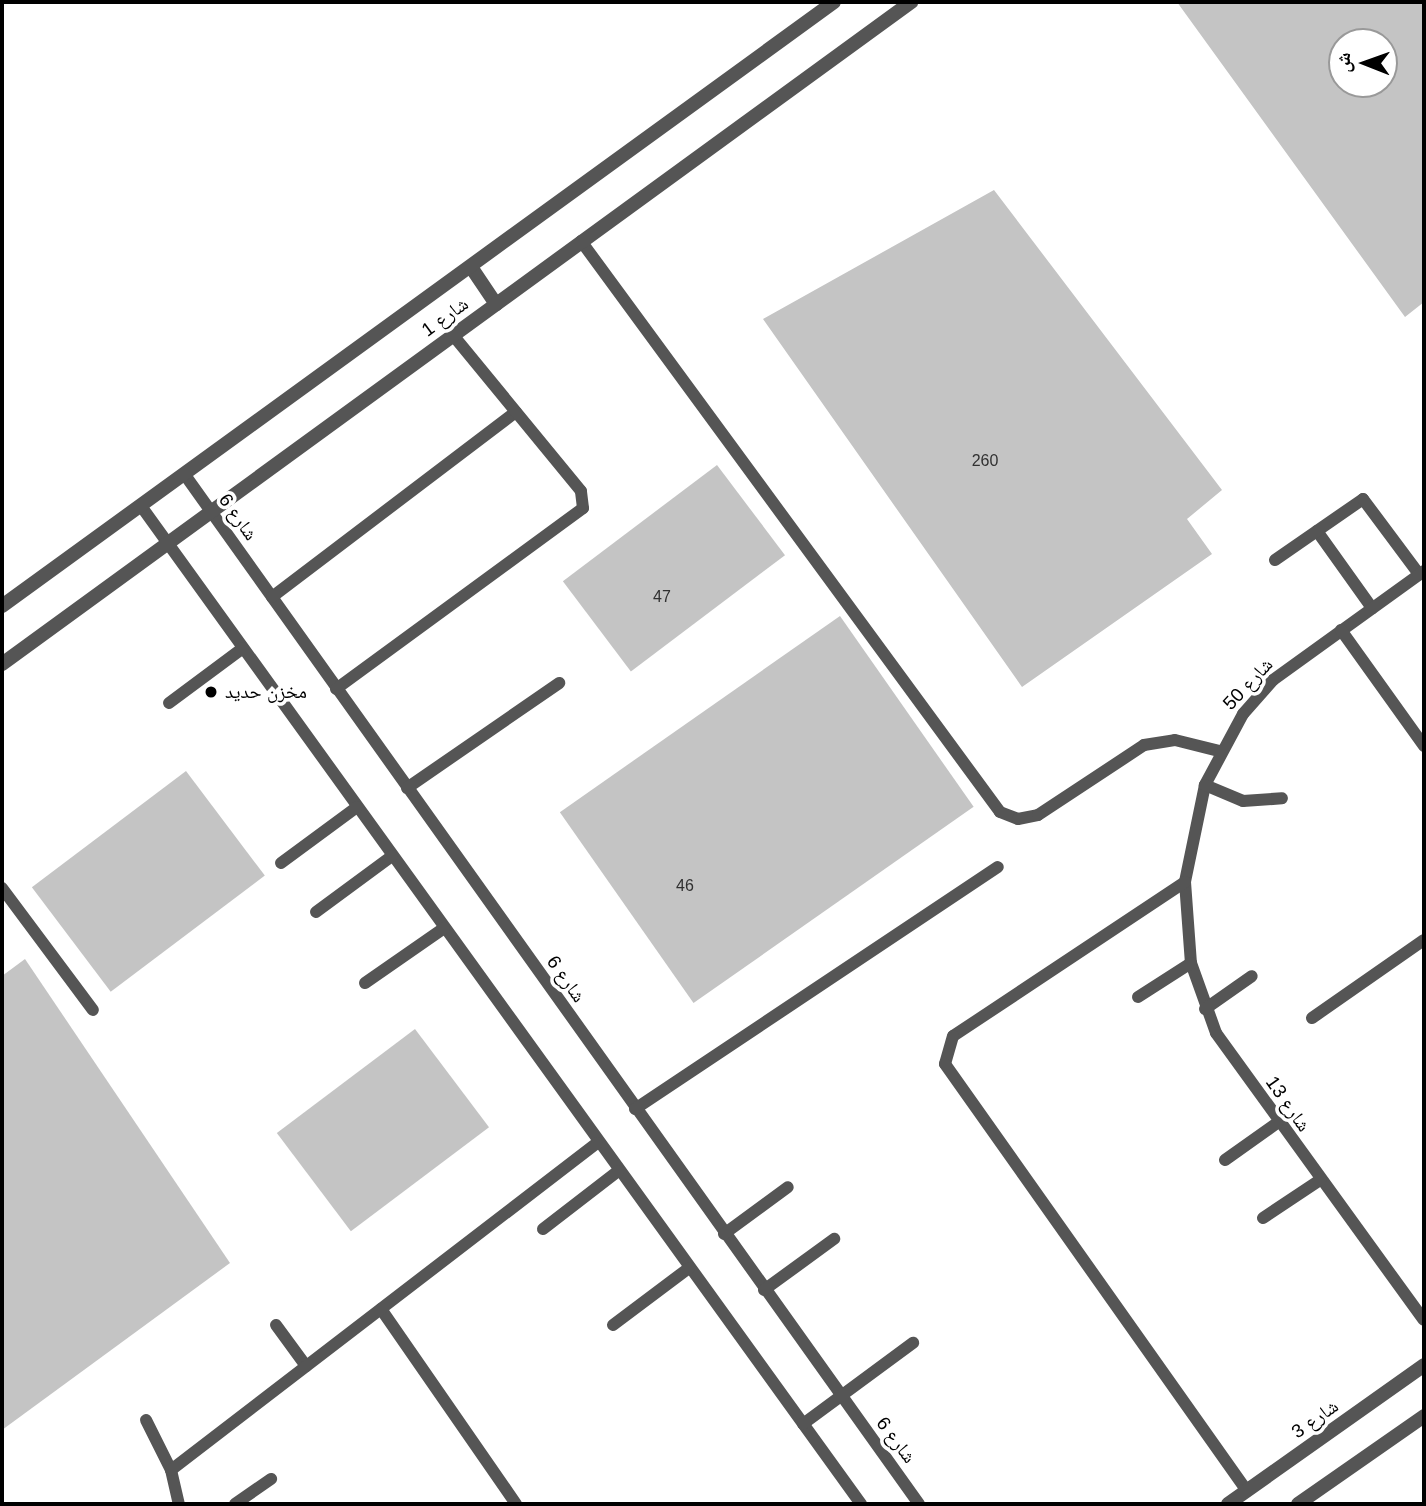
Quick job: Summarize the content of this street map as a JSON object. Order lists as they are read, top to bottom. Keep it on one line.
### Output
{"streets":{"street":["شارع 1","شارع 3"],"lane":["شارع 6","شارع 50","شارع 13"]},"crossings":[["شارع 1","شارع 6"],["شارع 50","شارع 13"]],"places":["مخزن حديد"],"house_numbers":["260","47","46"],"north":"left"}
